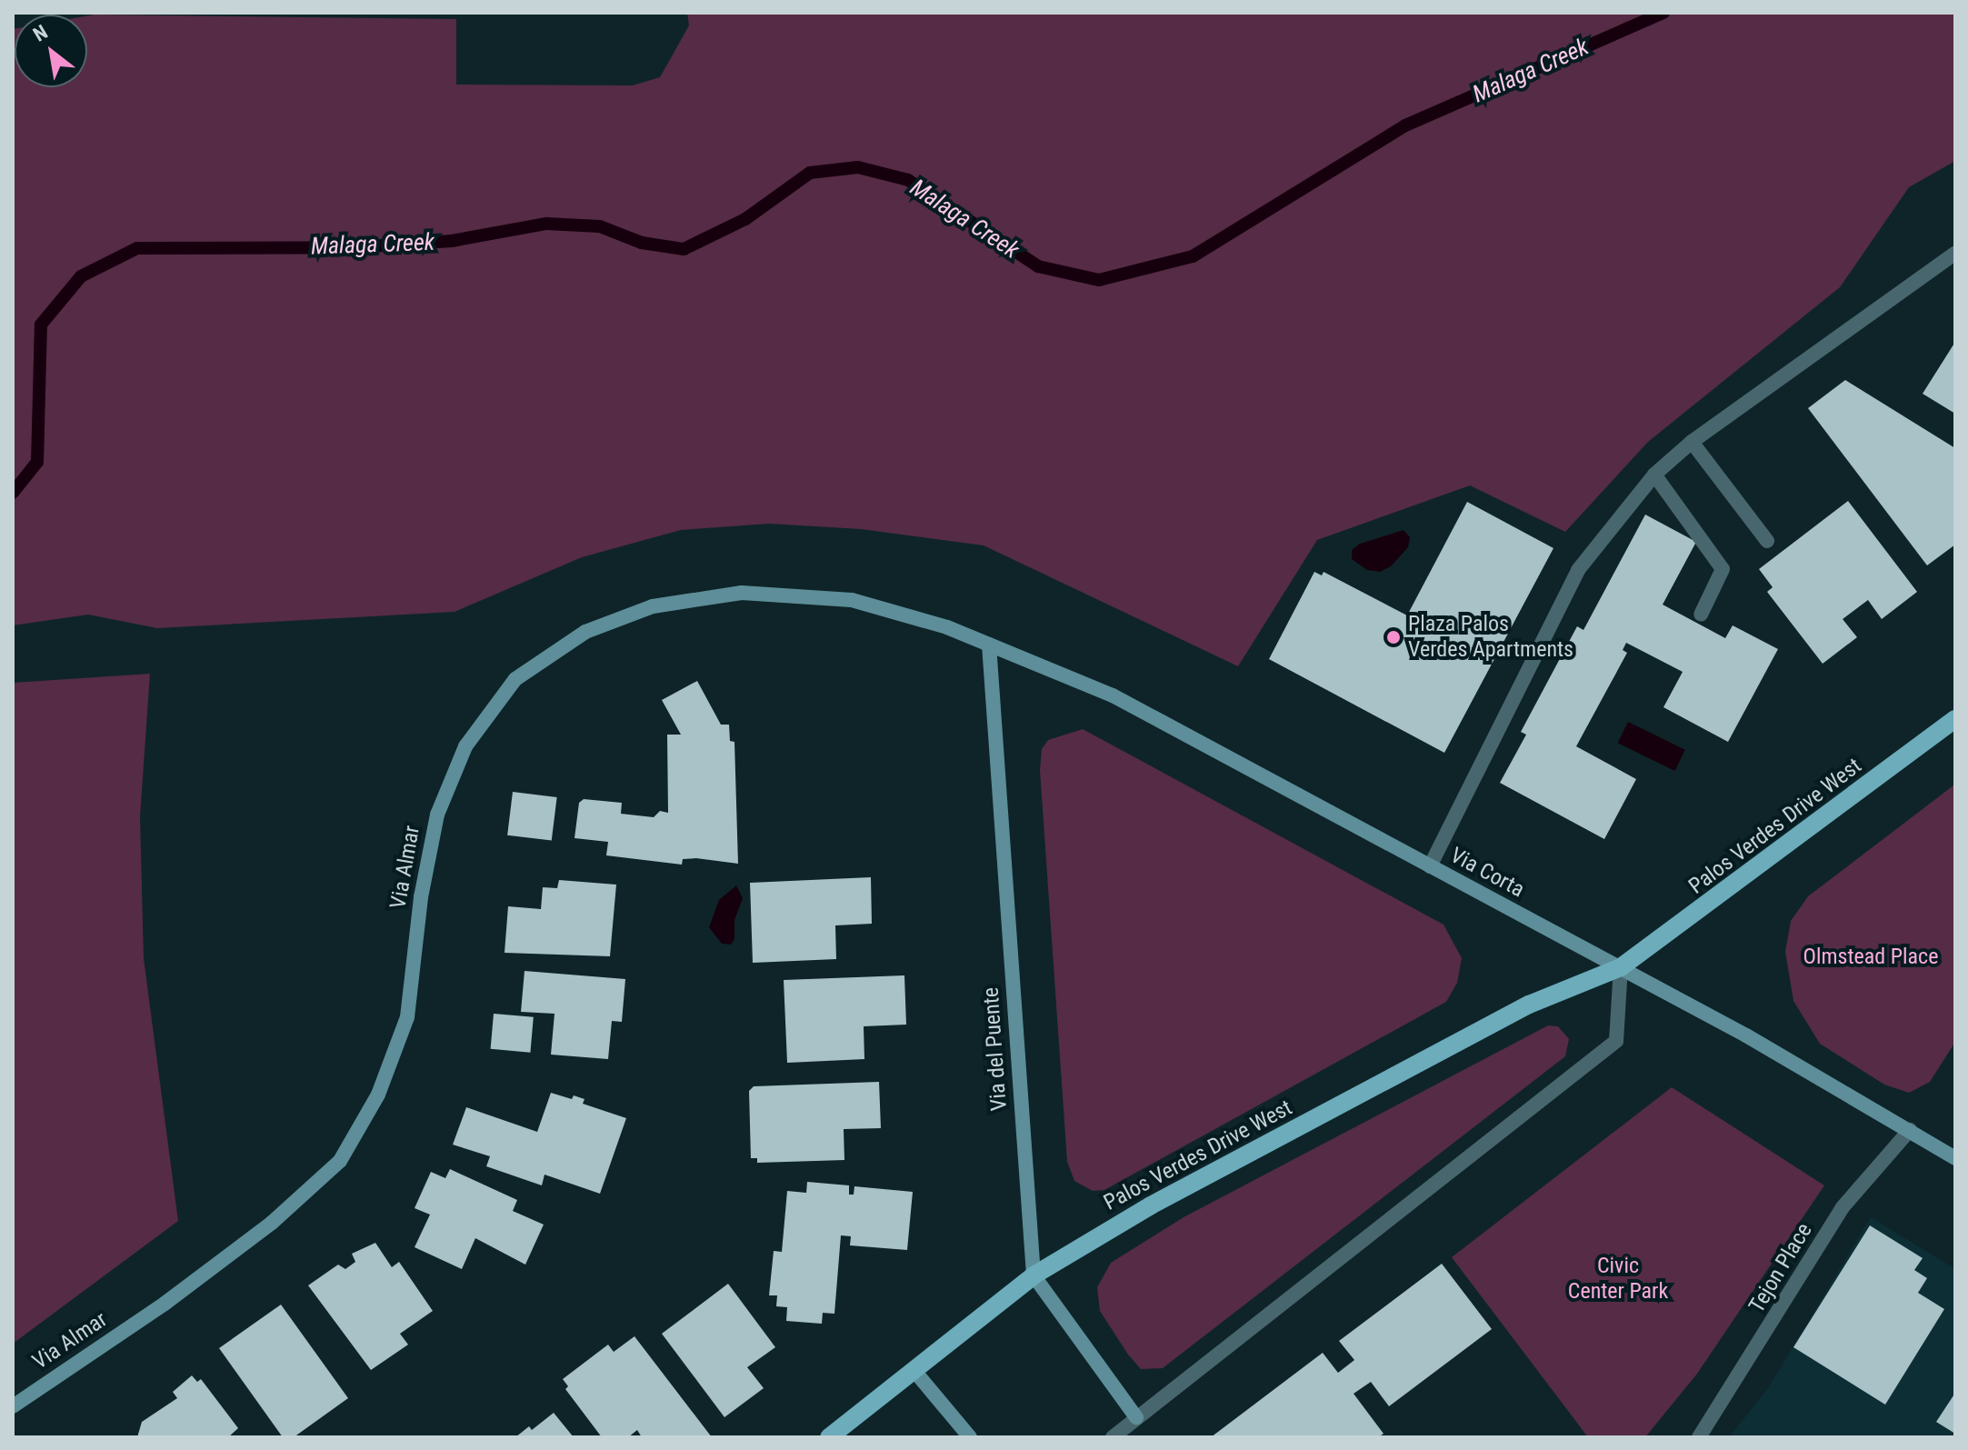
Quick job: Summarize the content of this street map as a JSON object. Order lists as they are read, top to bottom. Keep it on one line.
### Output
{"streets":{"main road":["Palos Verdes Drive West"],"street":["Via Almar","Via Corta","Via del Puente","Tejon Place"]},"crossings":[["Palos Verdes Drive West","Via Corta"],["Palos Verdes Drive West","Via del Puente"],["Via Almar","Via Corta"],["Via Almar","Via del Puente"],["Via Corta","Via del Puente"],["Via Corta","Tejon Place"]],"water":["Malaga Creek"],"parks":["Olmstead Place","Civic Center Park"],"places":["Plaza Palos Verdes Apartments"],"north":"top left"}
